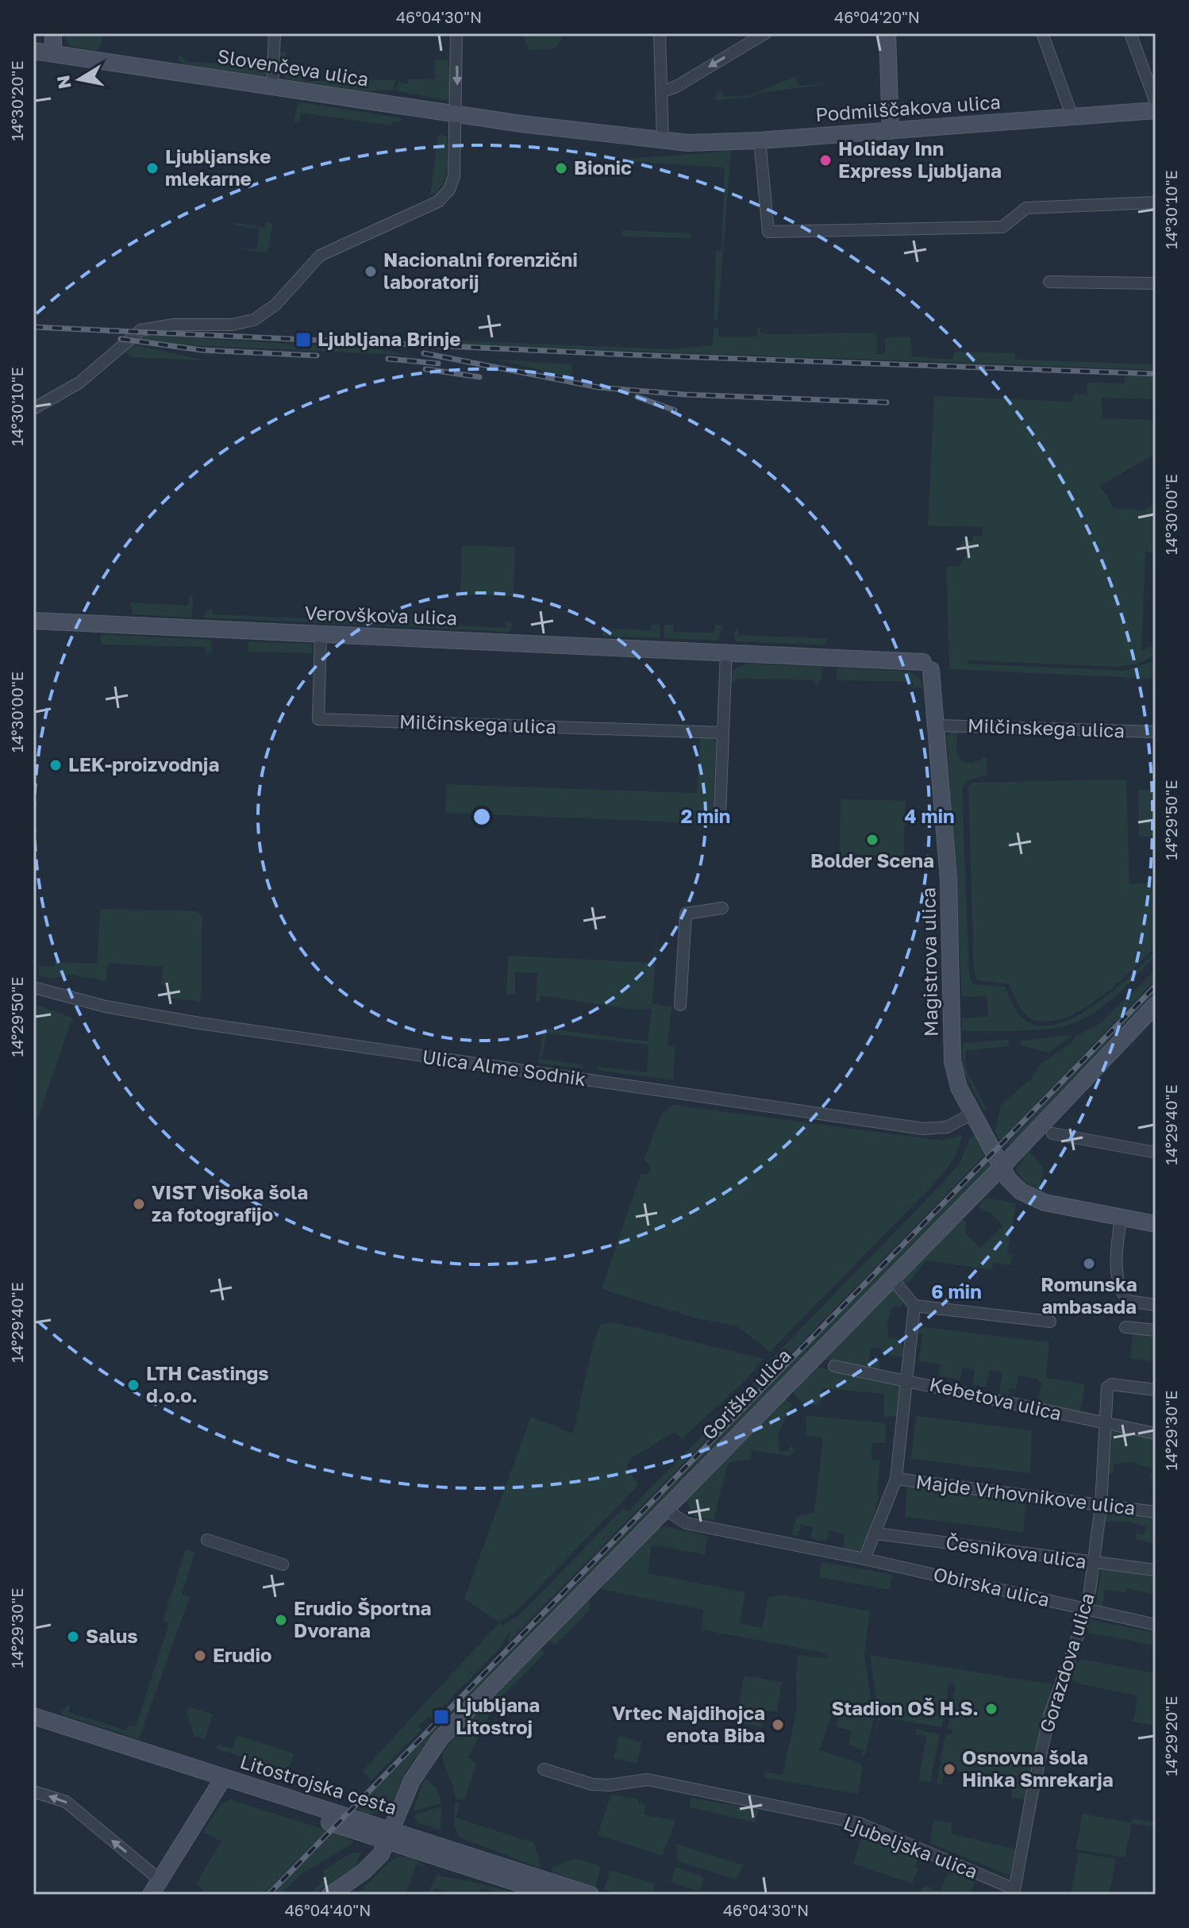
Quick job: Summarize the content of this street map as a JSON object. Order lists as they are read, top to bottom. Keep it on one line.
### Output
{"streets":{"street":["Slovenčeva ulica","Podmilščakova ulica","Verovškova ulica","Milčinskega ulica","Magistrova ulica","Ulica Alme Sodnik","Goriška ulica","Kebetova ulica","Majde Vrhovnikove ulica","Česnikova ulica","Obirska ulica","Gorazdova ulica","Litostrojska cesta","Ljubeljska ulica"]},"crossings":[["Slovenčeva ulica","Podmilščakova ulica"],["Verovškova ulica","Milčinskega ulica"],["Verovškova ulica","Magistrova ulica"],["Milčinskega ulica","Magistrova ulica"],["Magistrova ulica","Ulica Alme Sodnik"],["Magistrova ulica","Goriška ulica"],["Goriška ulica","Obirska ulica"],["Goriška ulica","Litostrojska cesta"],["Kebetova ulica","Gorazdova ulica"],["Majde Vrhovnikove ulica","Gorazdova ulica"],["Česnikova ulica","Gorazdova ulica"],["Obirska ulica","Gorazdova ulica"],["Gorazdova ulica","Ljubeljska ulica"]],"places":{"other":["Holiday Inn Express Ljubljana","Ljubljanske mlekarne","Bionic","Nacionalni forenzični laboratorij","LEK-proizvodnja","Bolder Scena","VIST Visoka šola za fotografijo","Romunska ambasada","LTH Castings d.o.o.","Erudio Športna Dvorana","Salus","Erudio","Stadion OŠ H.S.","Vrtec Najdihojca enota Biba","Osnovna šola Hinka Smrekarja"],"transit":["Ljubljana Brinje","Ljubljana Litostroj"]},"north":"left","coordinates":["46°04'30\"N","46°04'20\"N","14°30'20\"E","14°30'10\"E","14°30'00\"E","14°29'50\"E","14°29'40\"E","14°29'30\"E","14°29'20\"E","46°04'40\"N"],"rings":["2 min","4 min","6 min"]}
